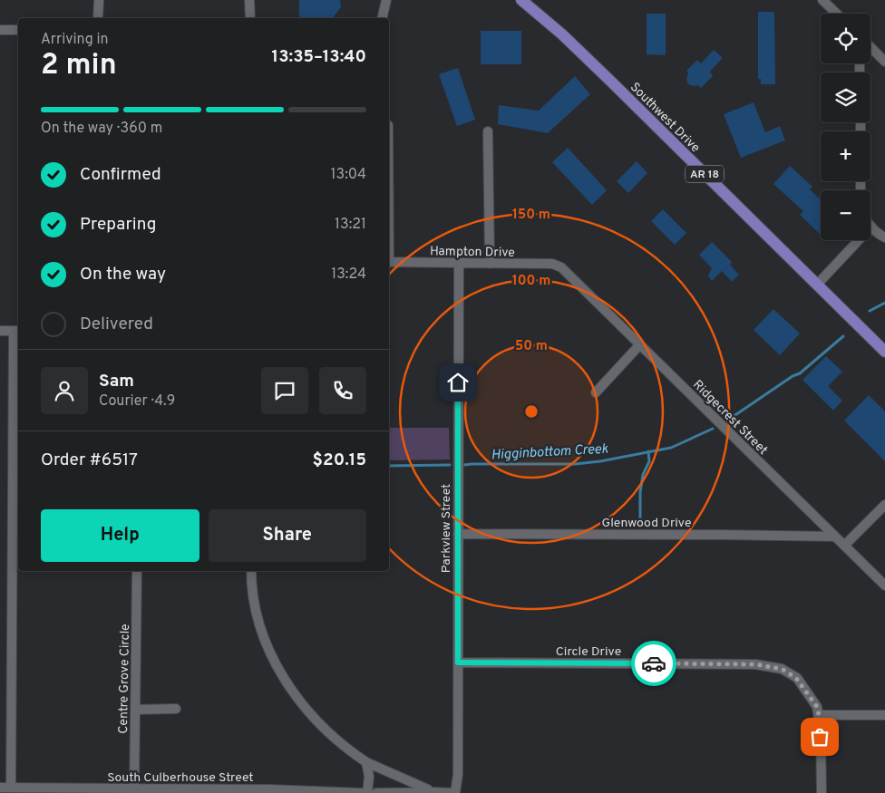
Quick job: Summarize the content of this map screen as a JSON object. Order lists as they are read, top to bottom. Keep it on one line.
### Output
{"streets":{"main road":["Southwest Drive","AR 18"],"street":["Hampton Drive","Ridgecrest Street","Glenwood Drive","Parkview Street","Circle Drive","Centre Grove Circle","South Culberhouse Street"]},"crossings":[["Hampton Drive","Ridgecrest Street"],["Hampton Drive","Parkview Street"],["Ridgecrest Street","Glenwood Drive"],["Glenwood Drive","Parkview Street"],["Parkview Street","Circle Drive"],["Centre Grove Circle","South Culberhouse Street"]],"water":["Higginbottom Creek"],"page":{"map_buttons":["+","−"],"heading":["2 min","Arriving in","13:35–13:40"],"panel":["Sam","Courier · 4.9","Order #6517","$20.15"],"bar":"On the way · 360 m","list":[["Confirmed","13:04"],["Preparing","13:21"],["On the way","13:24"],"Delivered"],"buttons":["Help","Share"]},"rings":["150 m","100 m","50 m"]}
